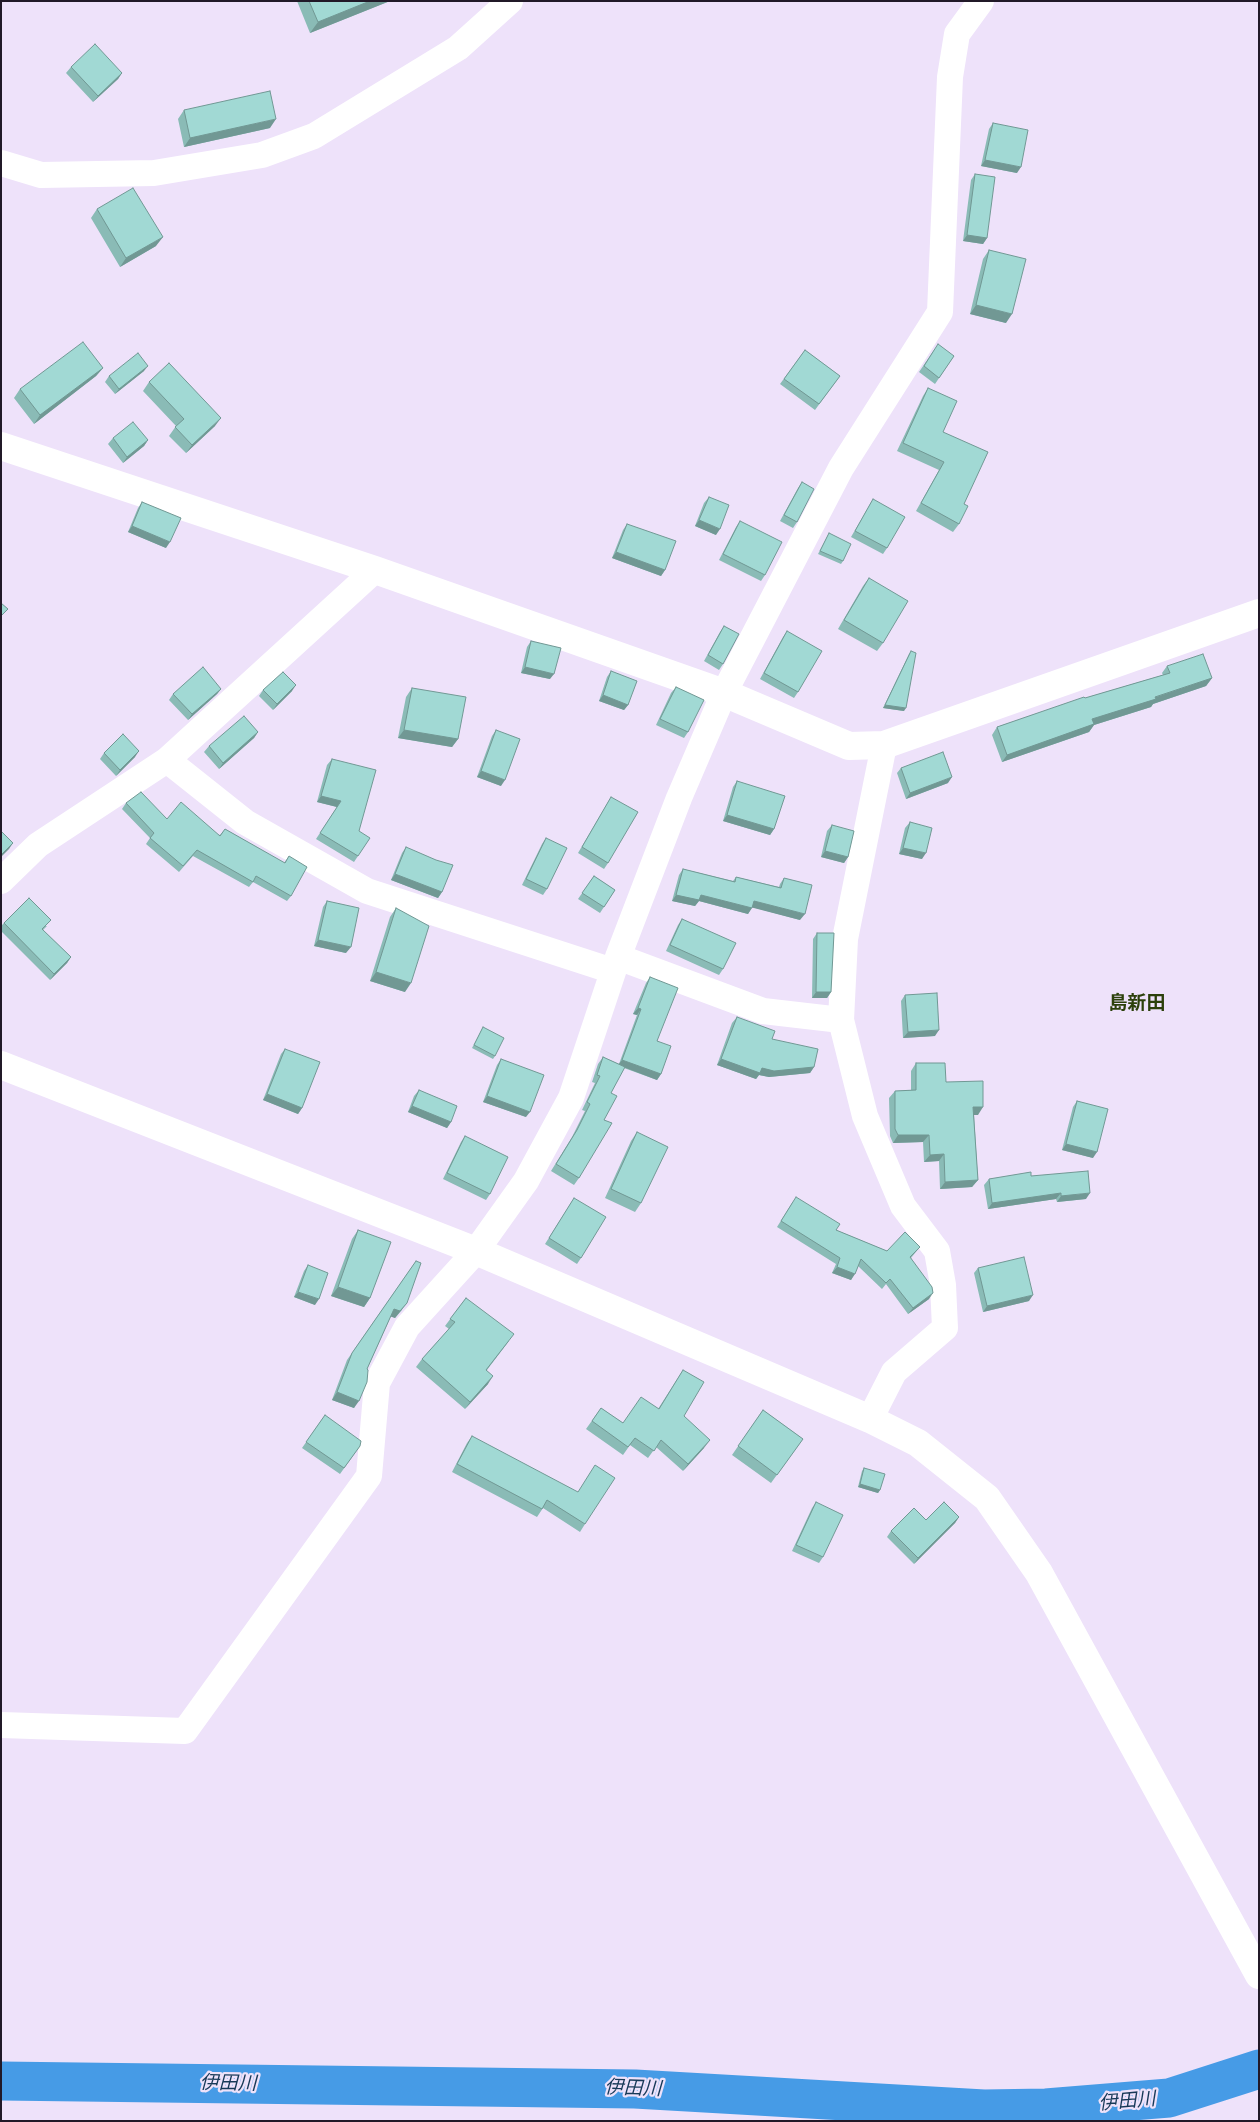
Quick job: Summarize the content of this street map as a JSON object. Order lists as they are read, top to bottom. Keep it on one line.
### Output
{"districts":["島新田"],"water":["伊田川"]}
